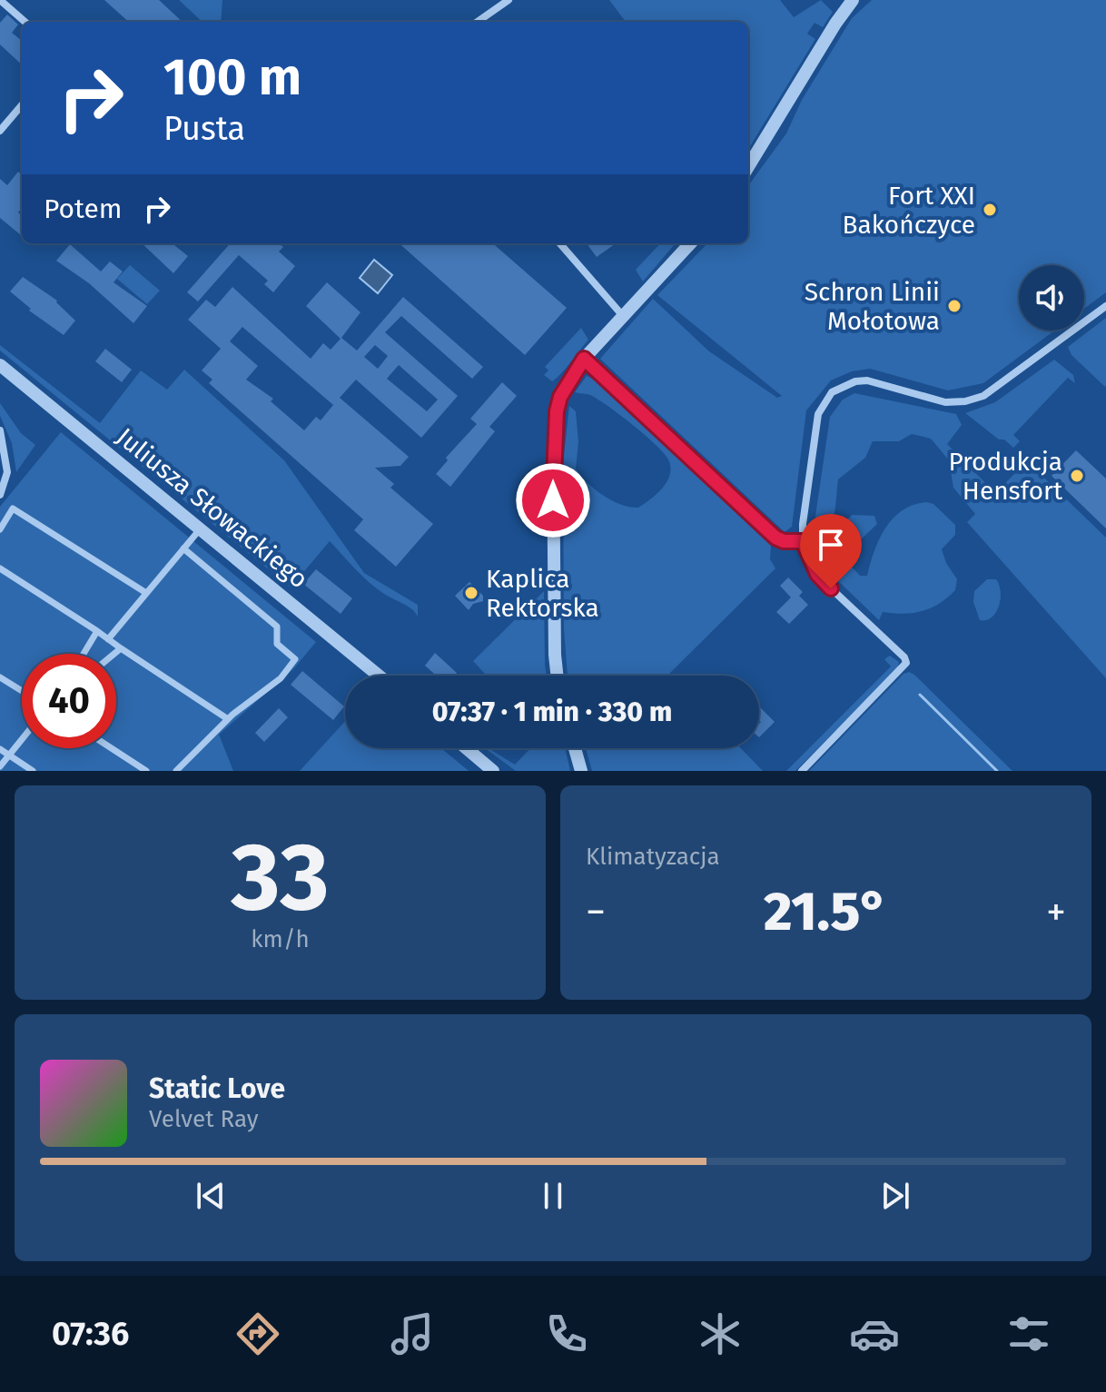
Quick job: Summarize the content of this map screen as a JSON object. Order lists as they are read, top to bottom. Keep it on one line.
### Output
{"streets":{"street":["Juliusza Słowackiego"]},"places":["Fort XXI Bakończyce","Schron Linii Mołotowa","Produkcja Hensfort","Kaplica Rektorska"],"page":{"turn":["100 m","Pusta"],"then":"Potem","limit":"40","trip":"07:37 · 1 min · 330 m","tile":[["33","km/h"],"Klimatyzacja"],"heat":["−","21.5°","+"],"song":["Static Love","Velvet Ray"],"tabs":"07:36"}}
